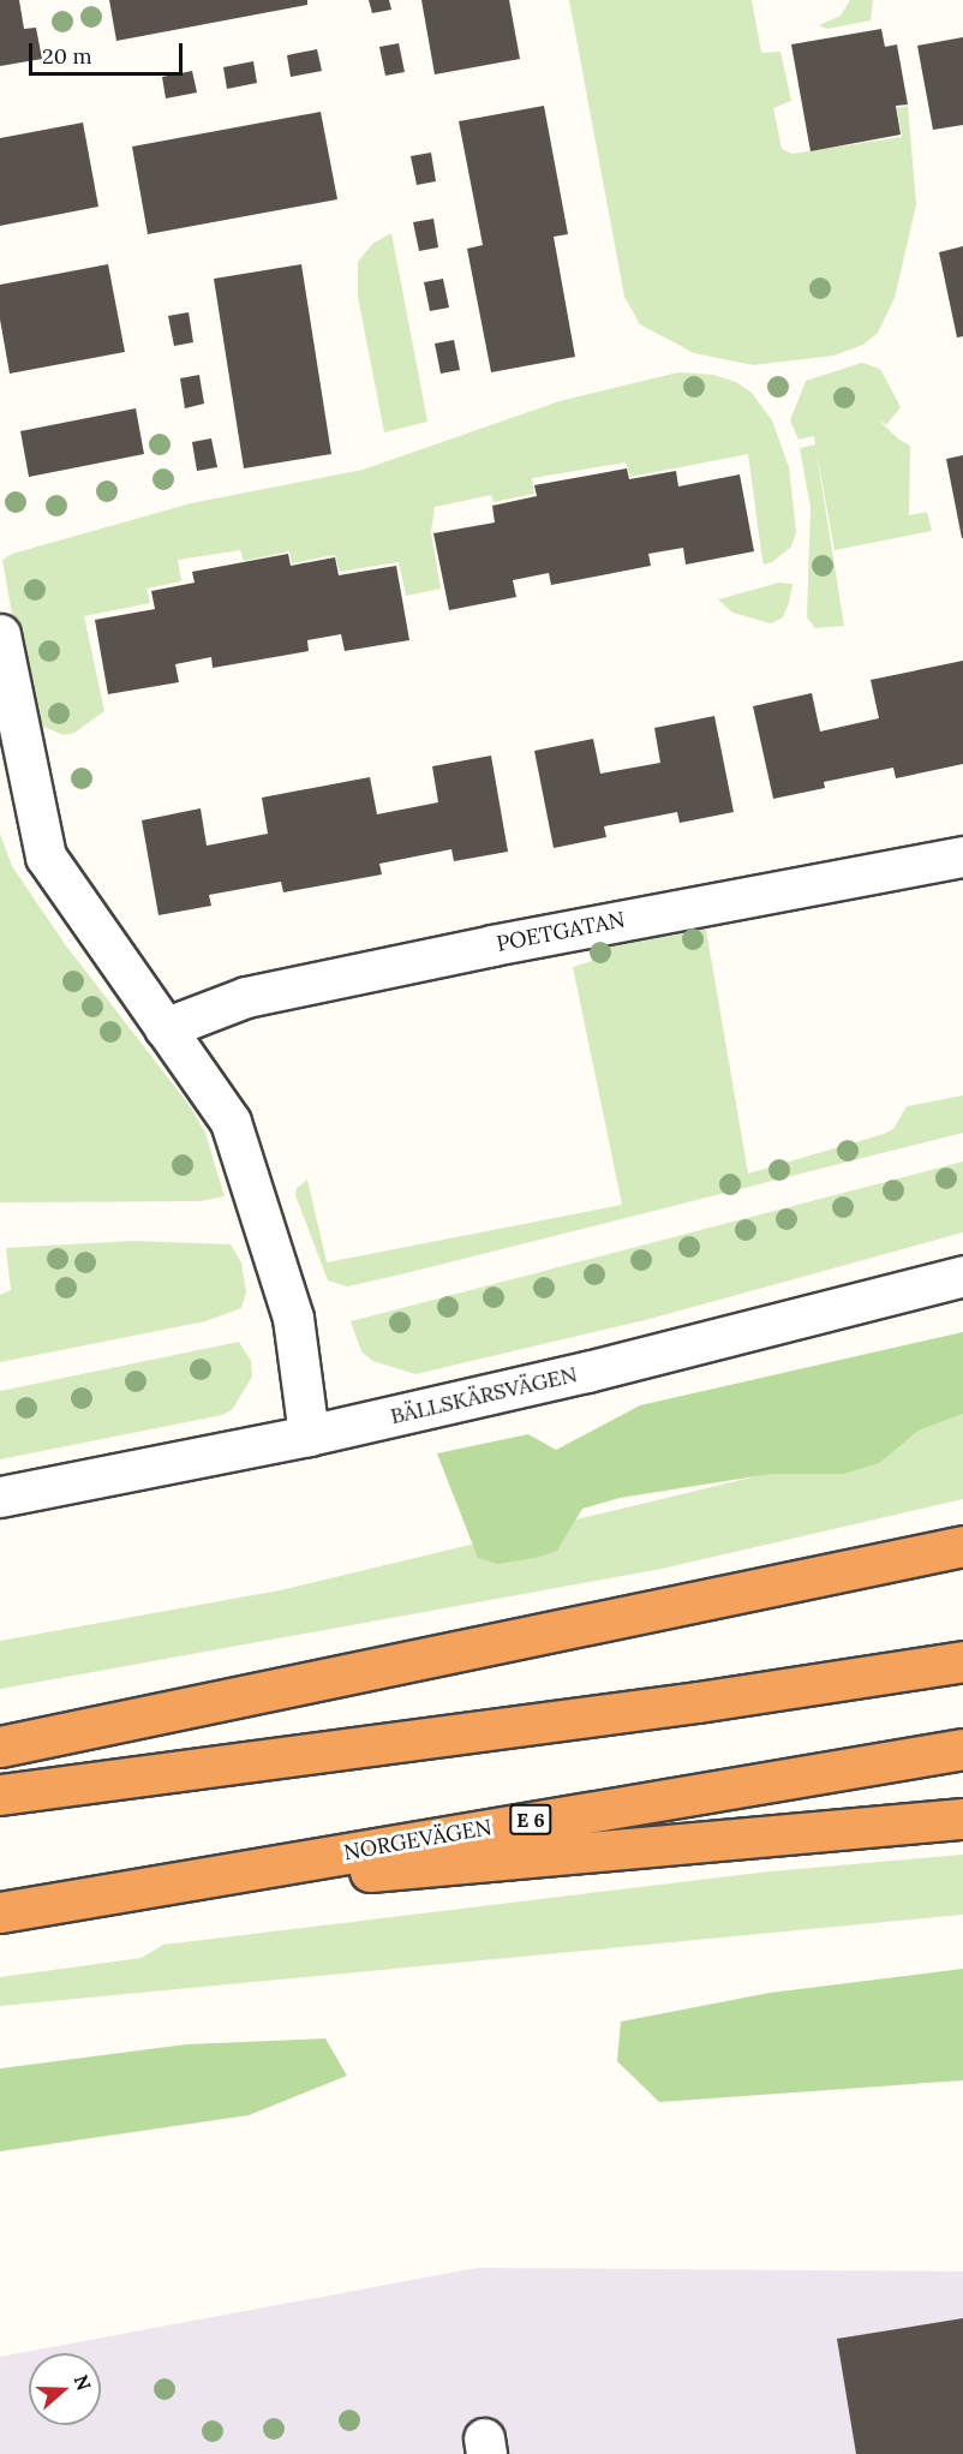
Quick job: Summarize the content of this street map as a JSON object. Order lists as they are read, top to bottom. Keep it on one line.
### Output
{"streets":{"highway":["E 6","NORGEVÄGEN"],"street":["POETGATAN","BÄLLSKÄRSVÄGEN"]},"scale_bar":"20 m","north":"right"}
